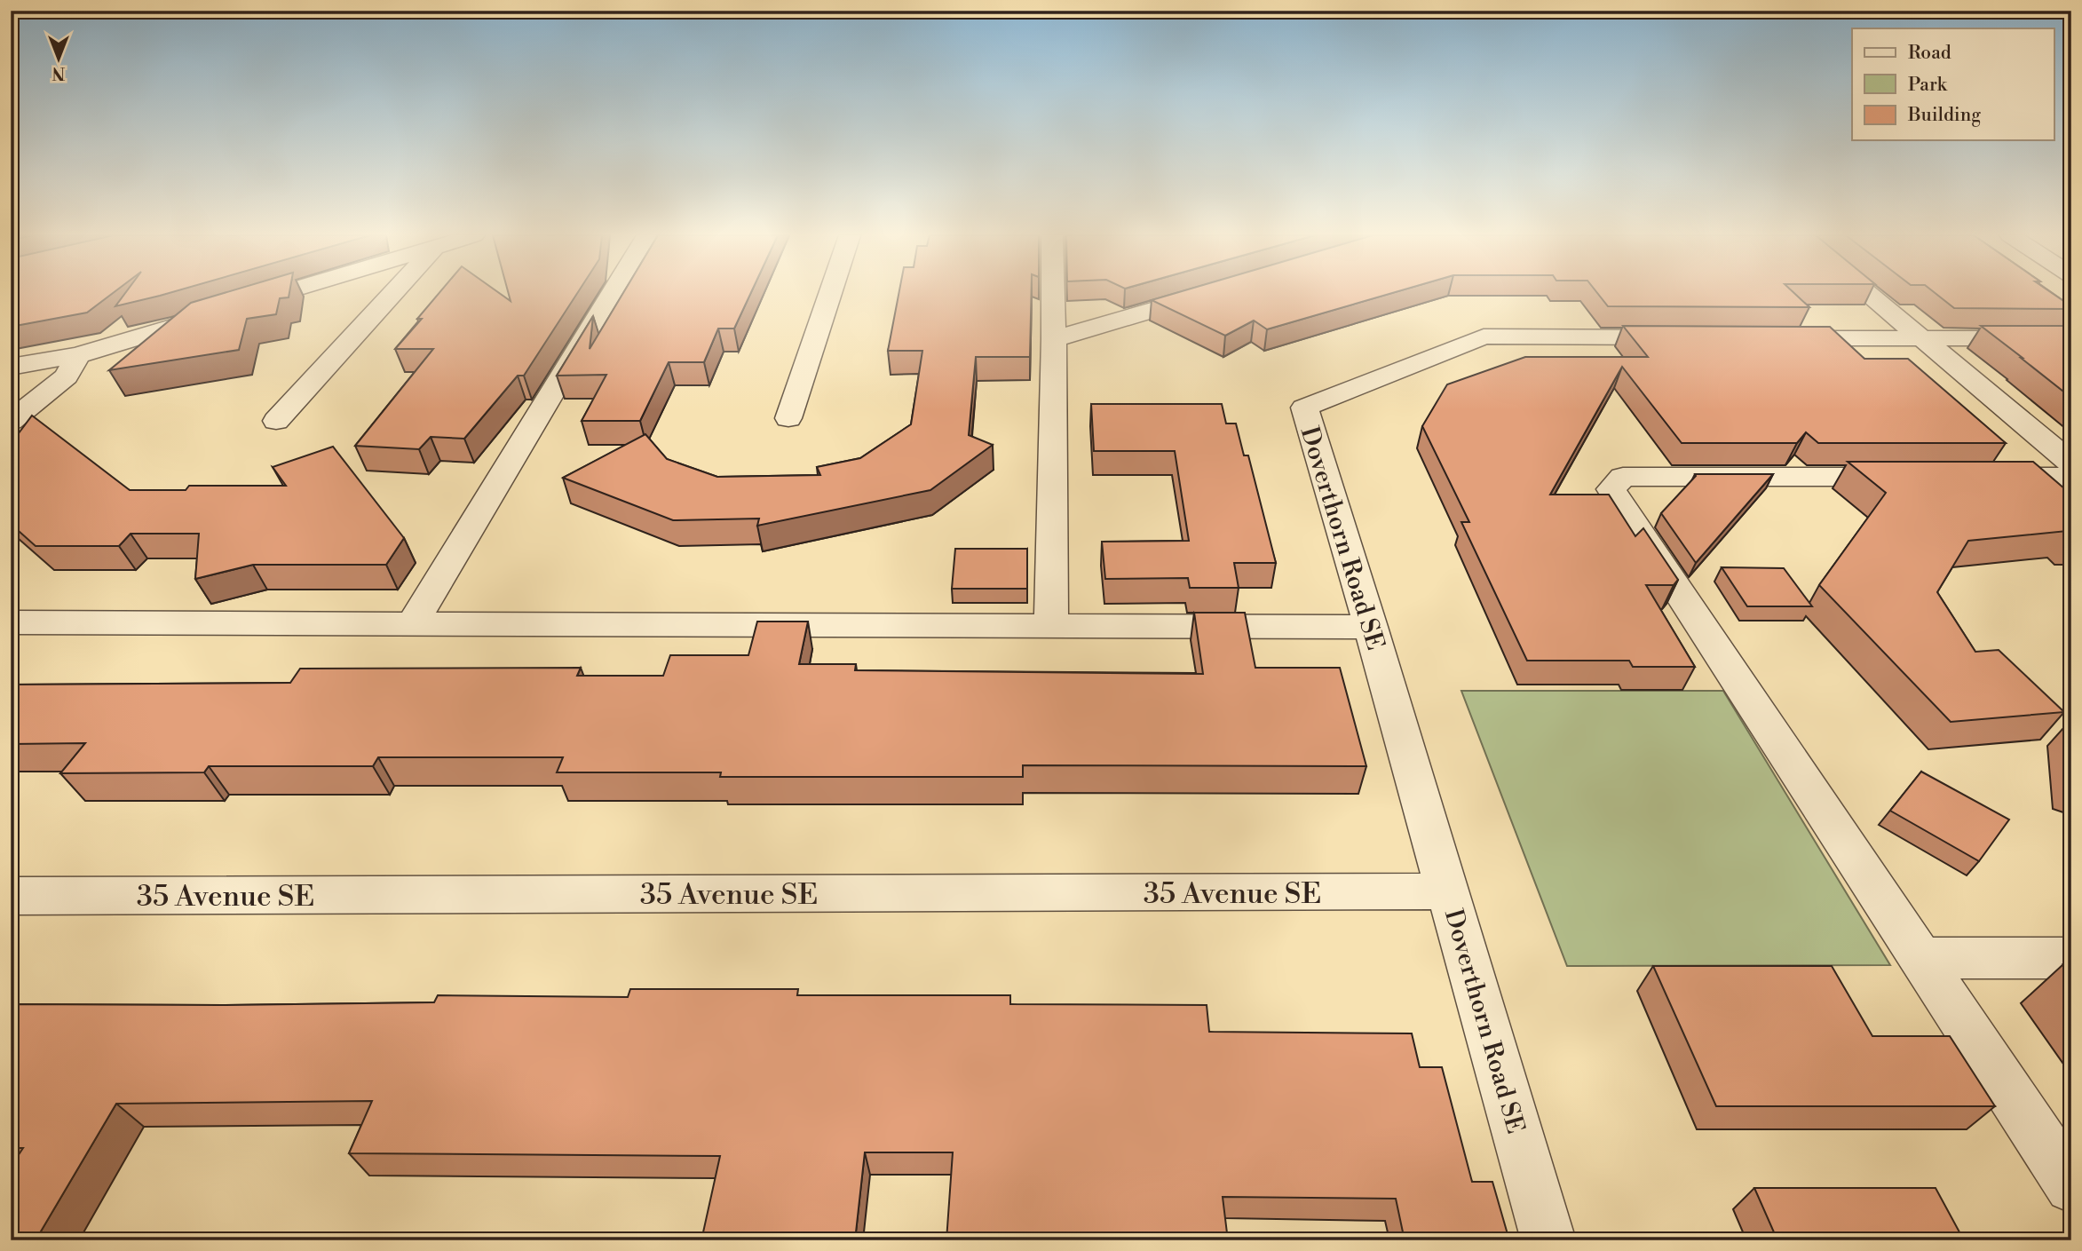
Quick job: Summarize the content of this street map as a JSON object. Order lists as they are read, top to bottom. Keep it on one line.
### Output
{"streets":{"street":["Doverthorn Road SE","35 Avenue SE"]},"crossings":[["Doverthorn Road SE","35 Avenue SE"]],"legend":["Road","Park","Building"],"north":"bottom"}
